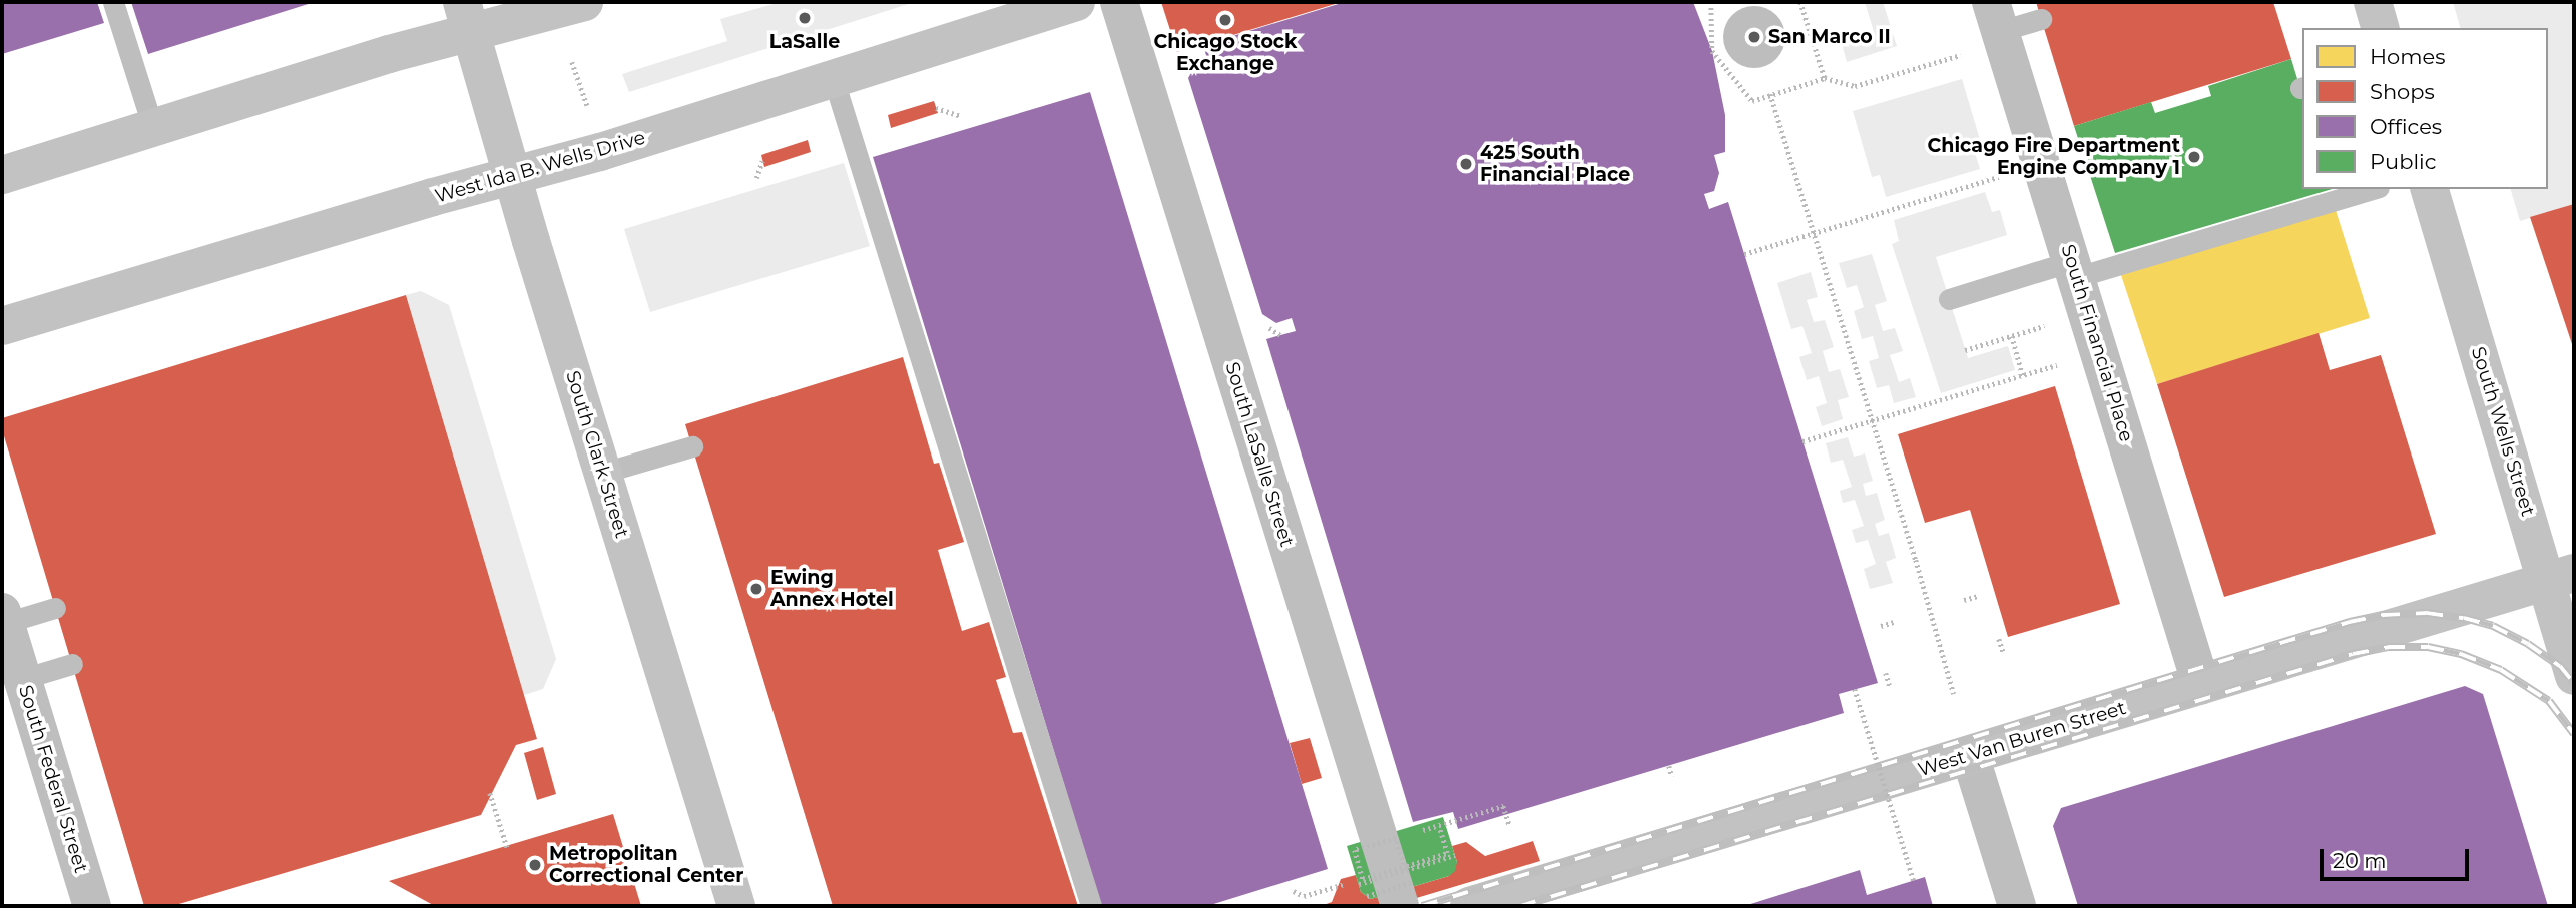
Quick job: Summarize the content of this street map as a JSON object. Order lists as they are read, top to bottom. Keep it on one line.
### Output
{"streets":{"main road":["West Ida B. Wells Drive","South Wells Street","South Clark Street","West Van Buren Street"],"street":["South Financial Place","South LaSalle Street","South Federal Street"]},"crossings":[["West Ida B. Wells Drive","South Clark Street"],["South Financial Place","West Van Buren Street"],["South Wells Street","West Van Buren Street"]],"places":["LaSalle","Chicago Stock Exchange","San Marco II","Chicago Fire Department Engine Company 1","425 South Financial Place","Ewing Annex Hotel","Metropolitan Correctional Center"],"legend":["Homes","Shops","Offices","Public"],"scale_bar":"20 m"}
